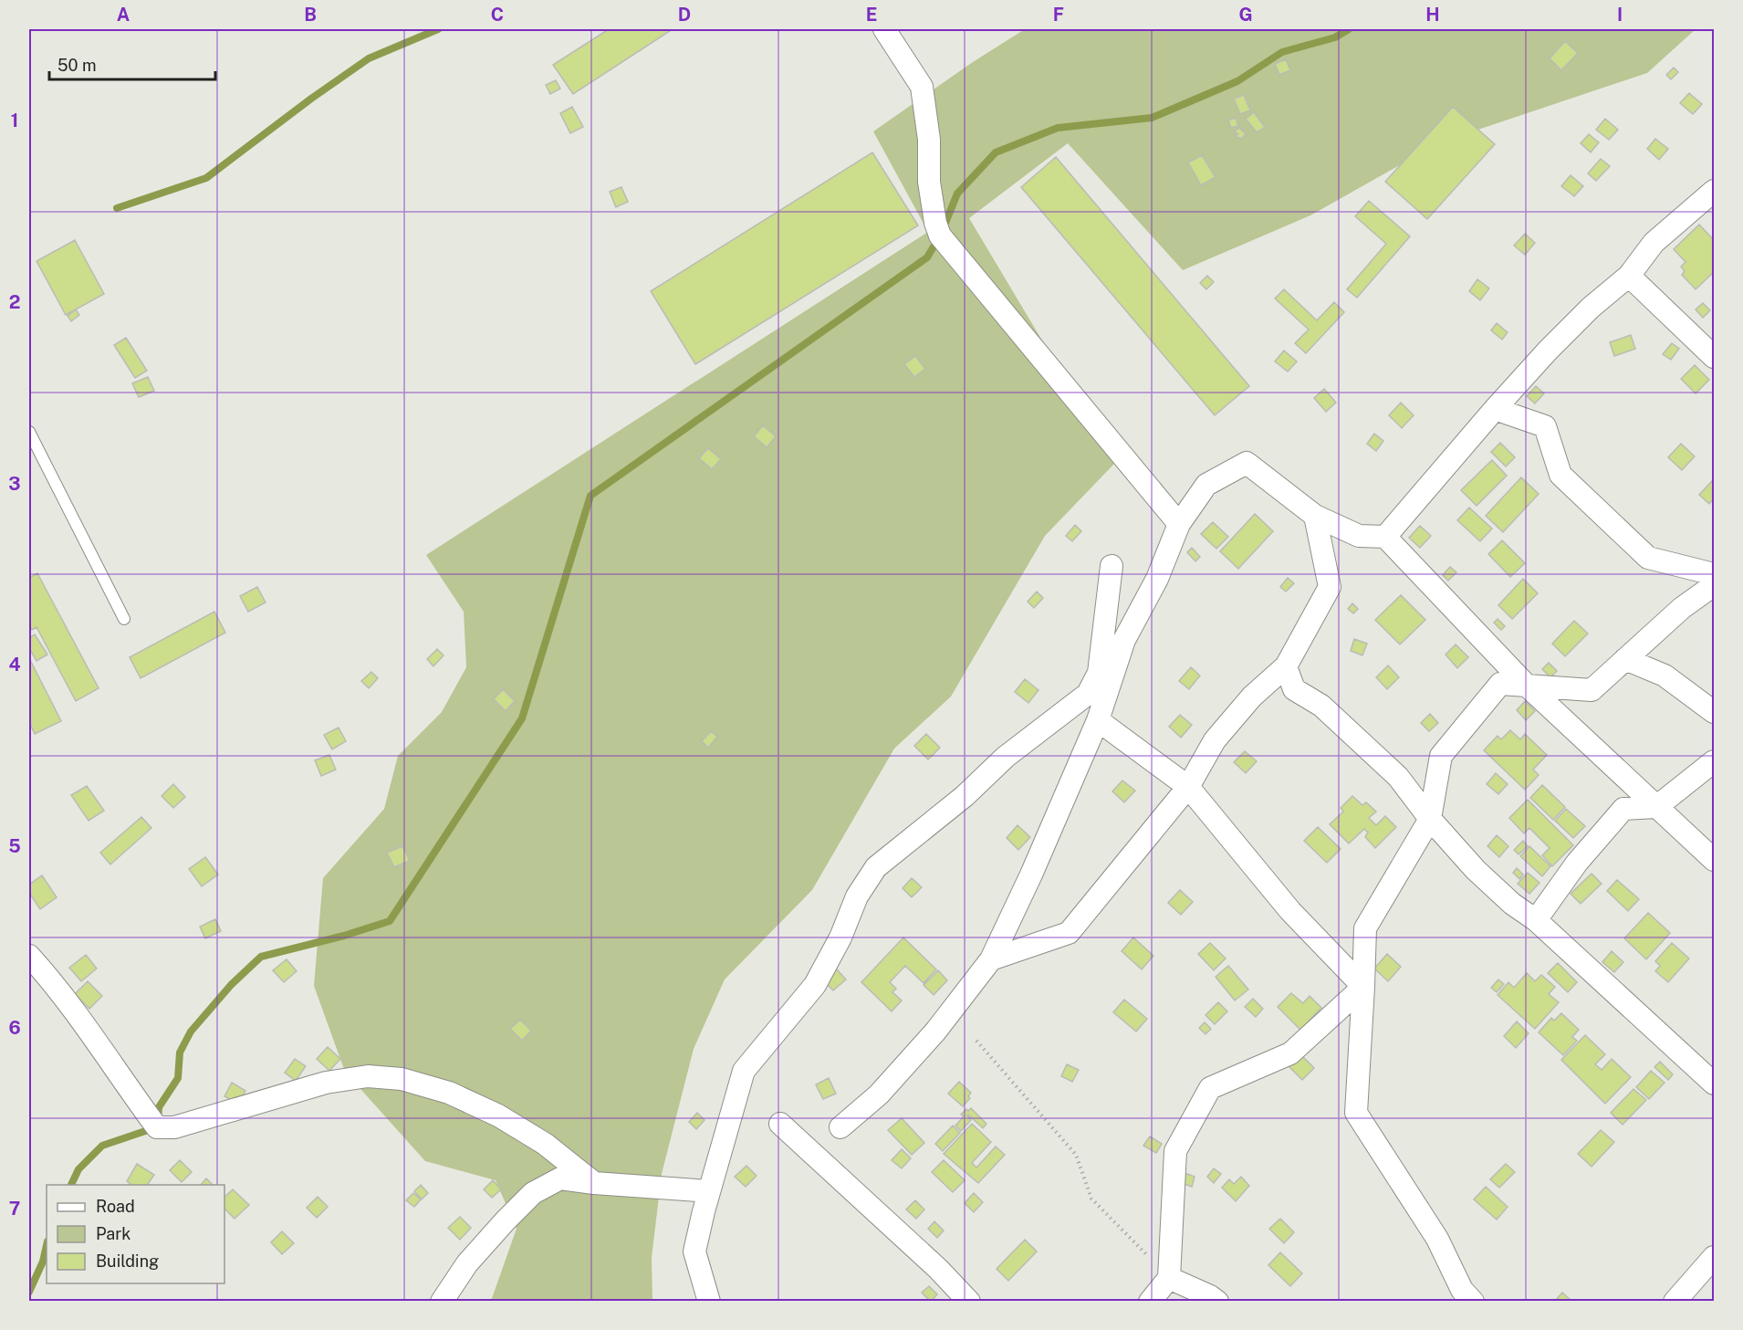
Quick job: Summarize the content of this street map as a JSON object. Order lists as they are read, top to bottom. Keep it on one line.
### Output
{"legend":["Road","Park","Building"],"scale_bar":"50 m","grid":{"columns":["A","B","C","D","E","F","G","H","I"],"rows":["1","2","3","4","5","6","7"]}}
